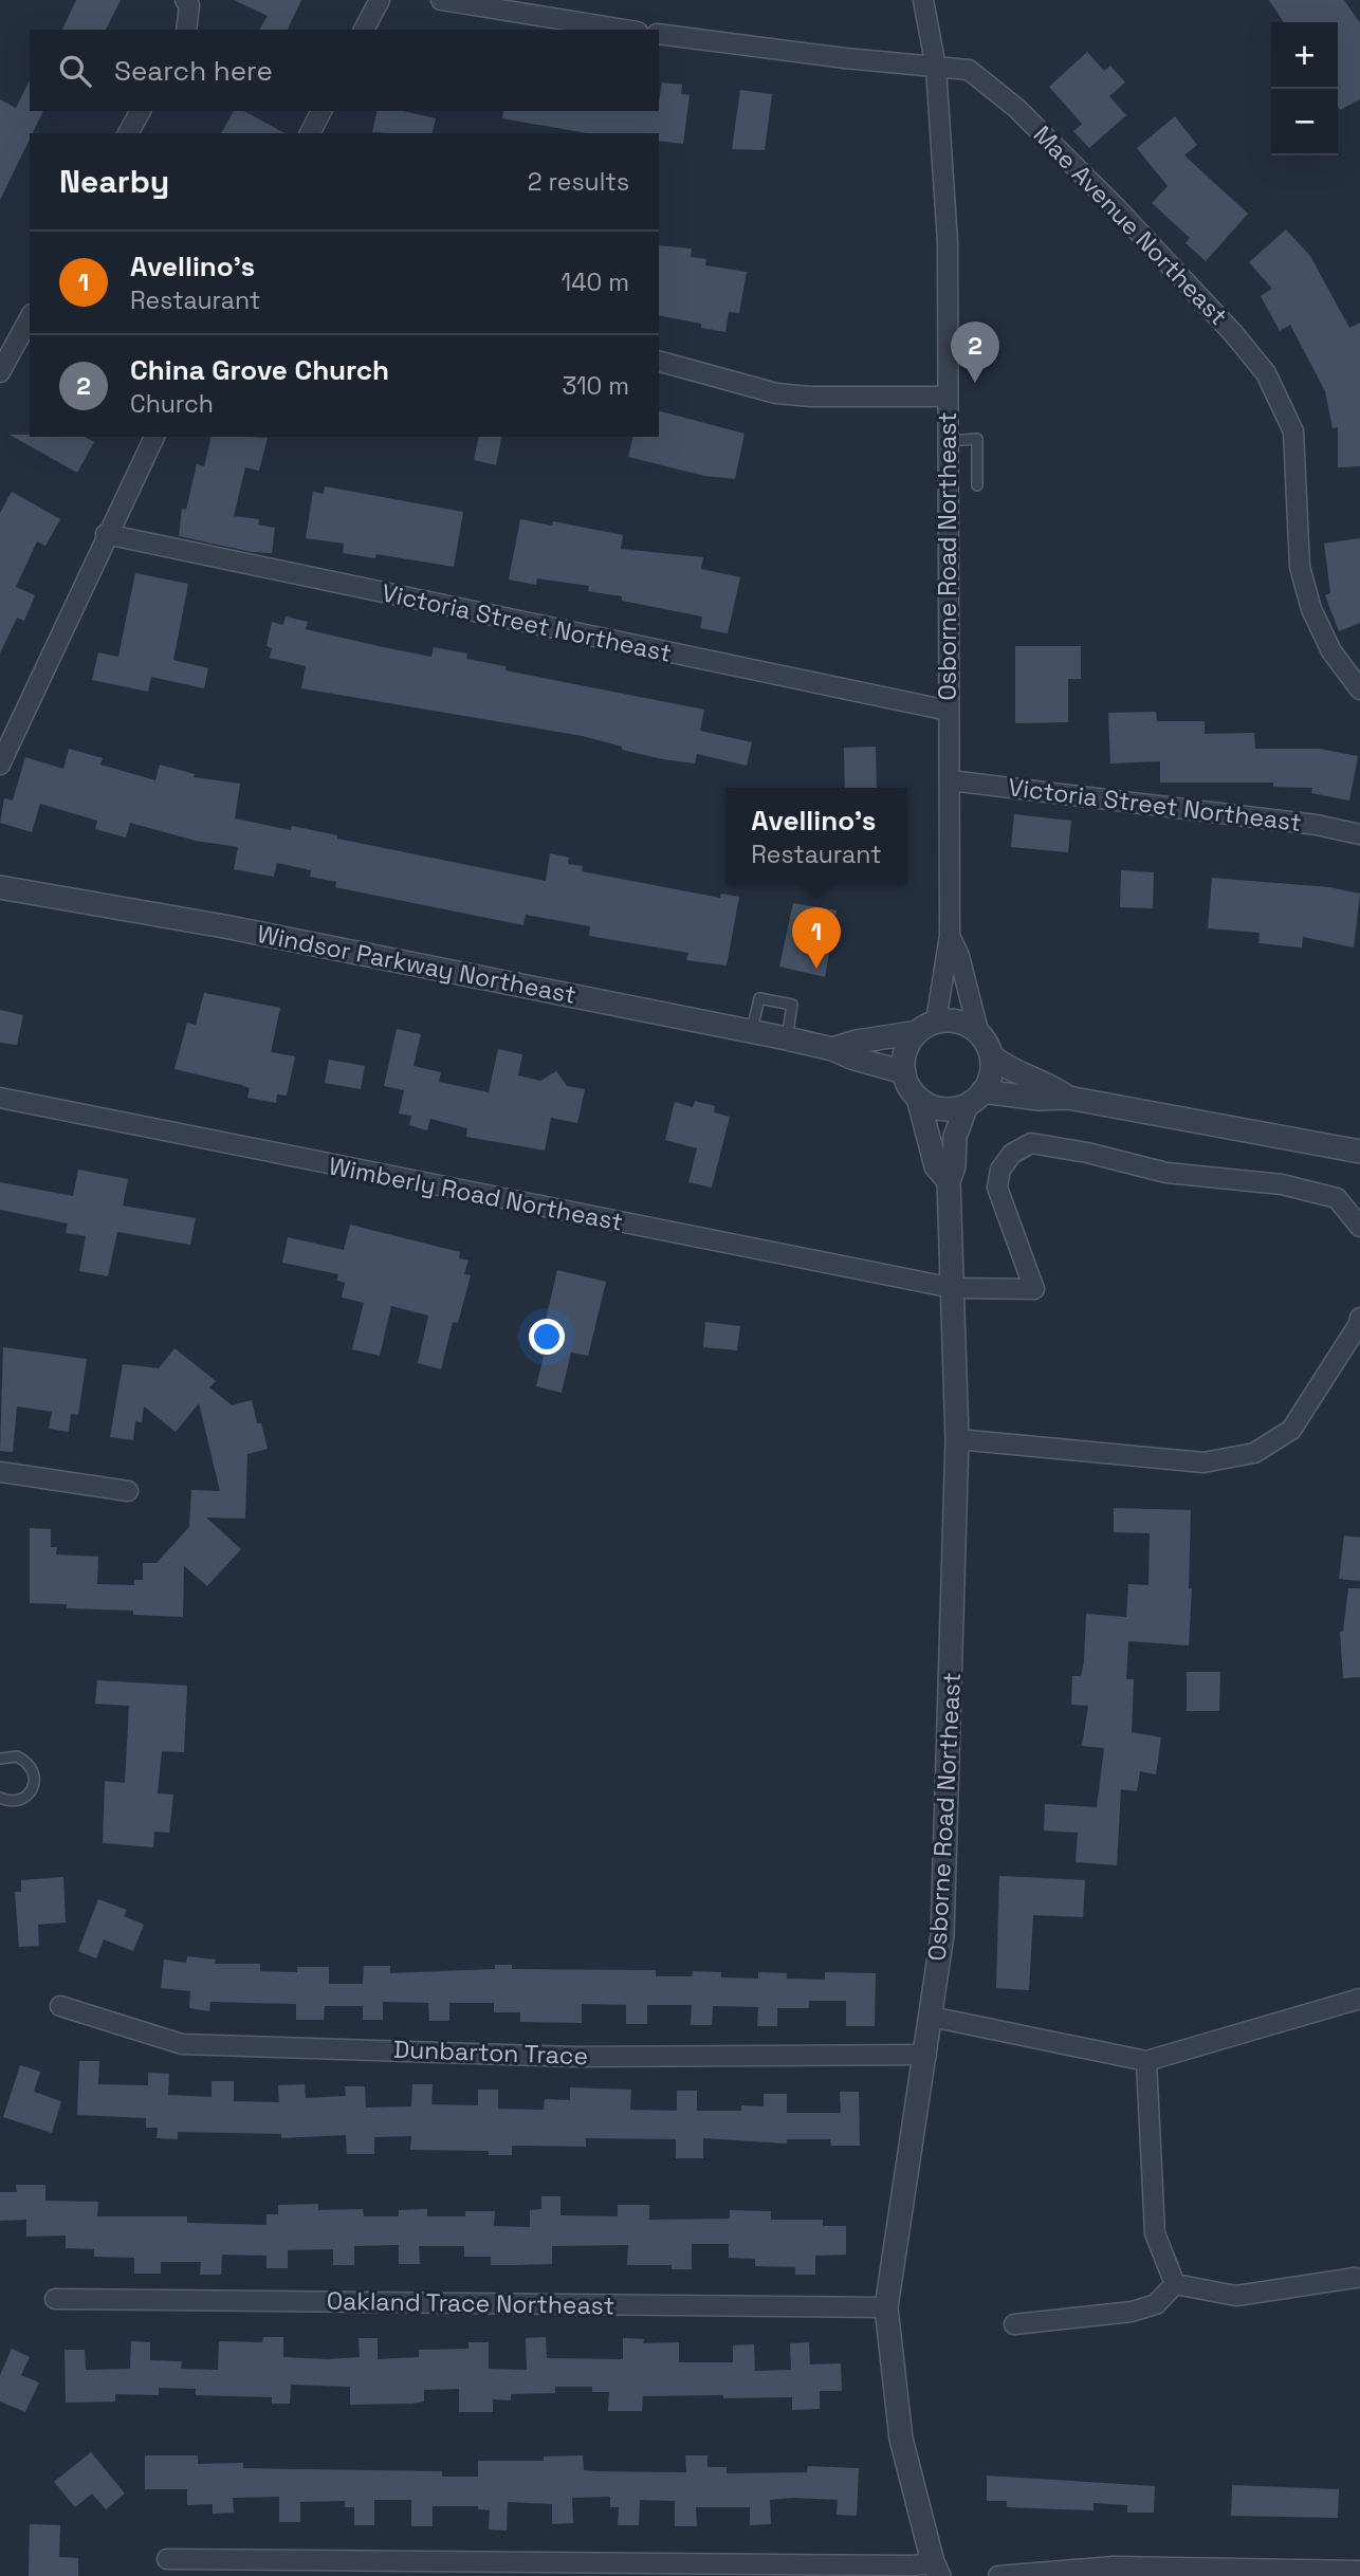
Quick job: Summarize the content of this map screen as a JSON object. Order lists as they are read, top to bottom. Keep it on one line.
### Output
{"streets":{"street":["Mae Avenue Northeast","Osborne Road Northeast","Victoria Street Northeast","Windsor Parkway Northeast","Wimberly Road Northeast","Dunbarton Trace","Oakland Trace Northeast"]},"crossings":[["Mae Avenue Northeast","Osborne Road Northeast"],["Osborne Road Northeast","Victoria Street Northeast"],["Osborne Road Northeast","Windsor Parkway Northeast"],["Osborne Road Northeast","Wimberly Road Northeast"],["Osborne Road Northeast","Dunbarton Trace"],["Osborne Road Northeast","Oakland Trace Northeast"]],"page":{"map_buttons":["+","−"],"search":"Search here","heading":["Nearby","2 results"],"list":[{"mark":"1","name":"Avellino's","note":"Restaurant","value":"140 m"},{"mark":"2","name":"China Grove Church","note":"Church","value":"310 m"}],"pins":["2","1"],"popup":["Avellino's","Restaurant"]}}
